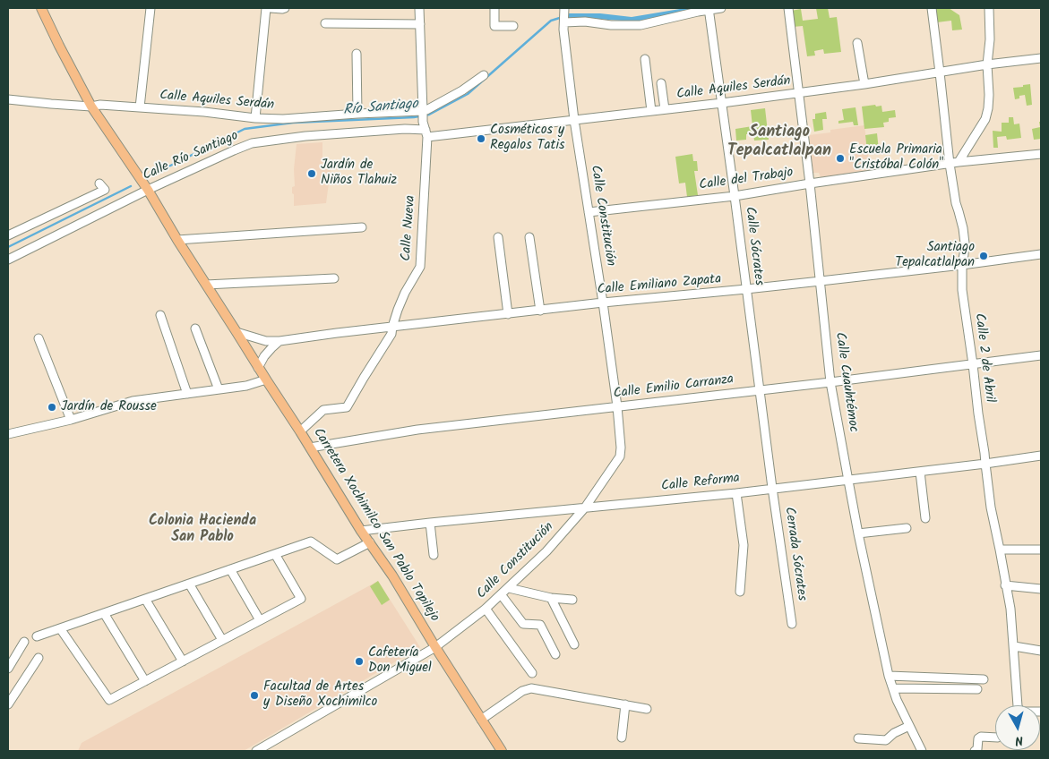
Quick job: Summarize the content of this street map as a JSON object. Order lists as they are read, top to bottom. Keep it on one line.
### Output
{"streets":{"main road":["Carretera Xochimilco San Pablo Topilejo"],"street":["Calle Aquiles Serdán","Calle Río Santiago","Calle del Trabajo","Calle Constitución","Calle Nueva","Calle Sócrates","Calle Emiliano Zapata","Calle 2 de Abril","Calle Cuauhtémoc","Calle Emilio Carranza","Calle Reforma","Cerrada Sócrates"]},"crossings":[["Calle Aquiles Serdán","Calle Río Santiago"],["Calle Aquiles Serdán","Calle Constitución"],["Calle Aquiles Serdán","Calle Nueva"],["Calle Aquiles Serdán","Calle Sócrates"],["Calle Aquiles Serdán","Calle 2 de Abril"],["Calle Aquiles Serdán","Calle Cuauhtémoc"],["Calle Aquiles Serdán","Carretera Xochimilco San Pablo Topilejo"],["Calle Río Santiago","Calle Nueva"],["Calle Río Santiago","Carretera Xochimilco San Pablo Topilejo"],["Calle del Trabajo","Calle Constitución"],["Calle del Trabajo","Calle Sócrates"],["Calle del Trabajo","Calle 2 de Abril"],["Calle del Trabajo","Calle Cuauhtémoc"],["Calle Constitución","Calle Emiliano Zapata"],["Calle Constitución","Calle Emilio Carranza"],["Calle Constitución","Calle Reforma"],["Calle Constitución","Carretera Xochimilco San Pablo Topilejo"],["Calle Nueva","Calle Emiliano Zapata"],["Calle Nueva","Carretera Xochimilco San Pablo Topilejo"],["Calle Sócrates","Calle Emiliano Zapata"],["Calle Sócrates","Calle Emilio Carranza"],["Calle Sócrates","Calle Reforma"],["Calle Sócrates","Cerrada Sócrates"],["Calle Emiliano Zapata","Calle 2 de Abril"],["Calle Emiliano Zapata","Calle Cuauhtémoc"],["Calle Emiliano Zapata","Carretera Xochimilco San Pablo Topilejo"],["Calle 2 de Abril","Calle Emilio Carranza"],["Calle 2 de Abril","Calle Reforma"],["Calle Cuauhtémoc","Calle Emilio Carranza"],["Calle Cuauhtémoc","Calle Reforma"],["Calle Emilio Carranza","Carretera Xochimilco San Pablo Topilejo"],["Calle Reforma","Carretera Xochimilco San Pablo Topilejo"],["Calle Reforma","Cerrada Sócrates"]],"districts":["Santiago Tepalcatlalpan","Colonia Hacienda San Pablo"],"water":["Río Santiago"],"places":["Cosméticos y Regalos Tatis","Escuela Primaria \"Cristóbal Colón\"","Jardín de Niños Tlahuiz","Santiago Tepalcatlalpan","Jardín de Rousse","Cafetería Don Miguel","Facultad de Artes y Diseño Xochimilco"],"north":"bottom"}
